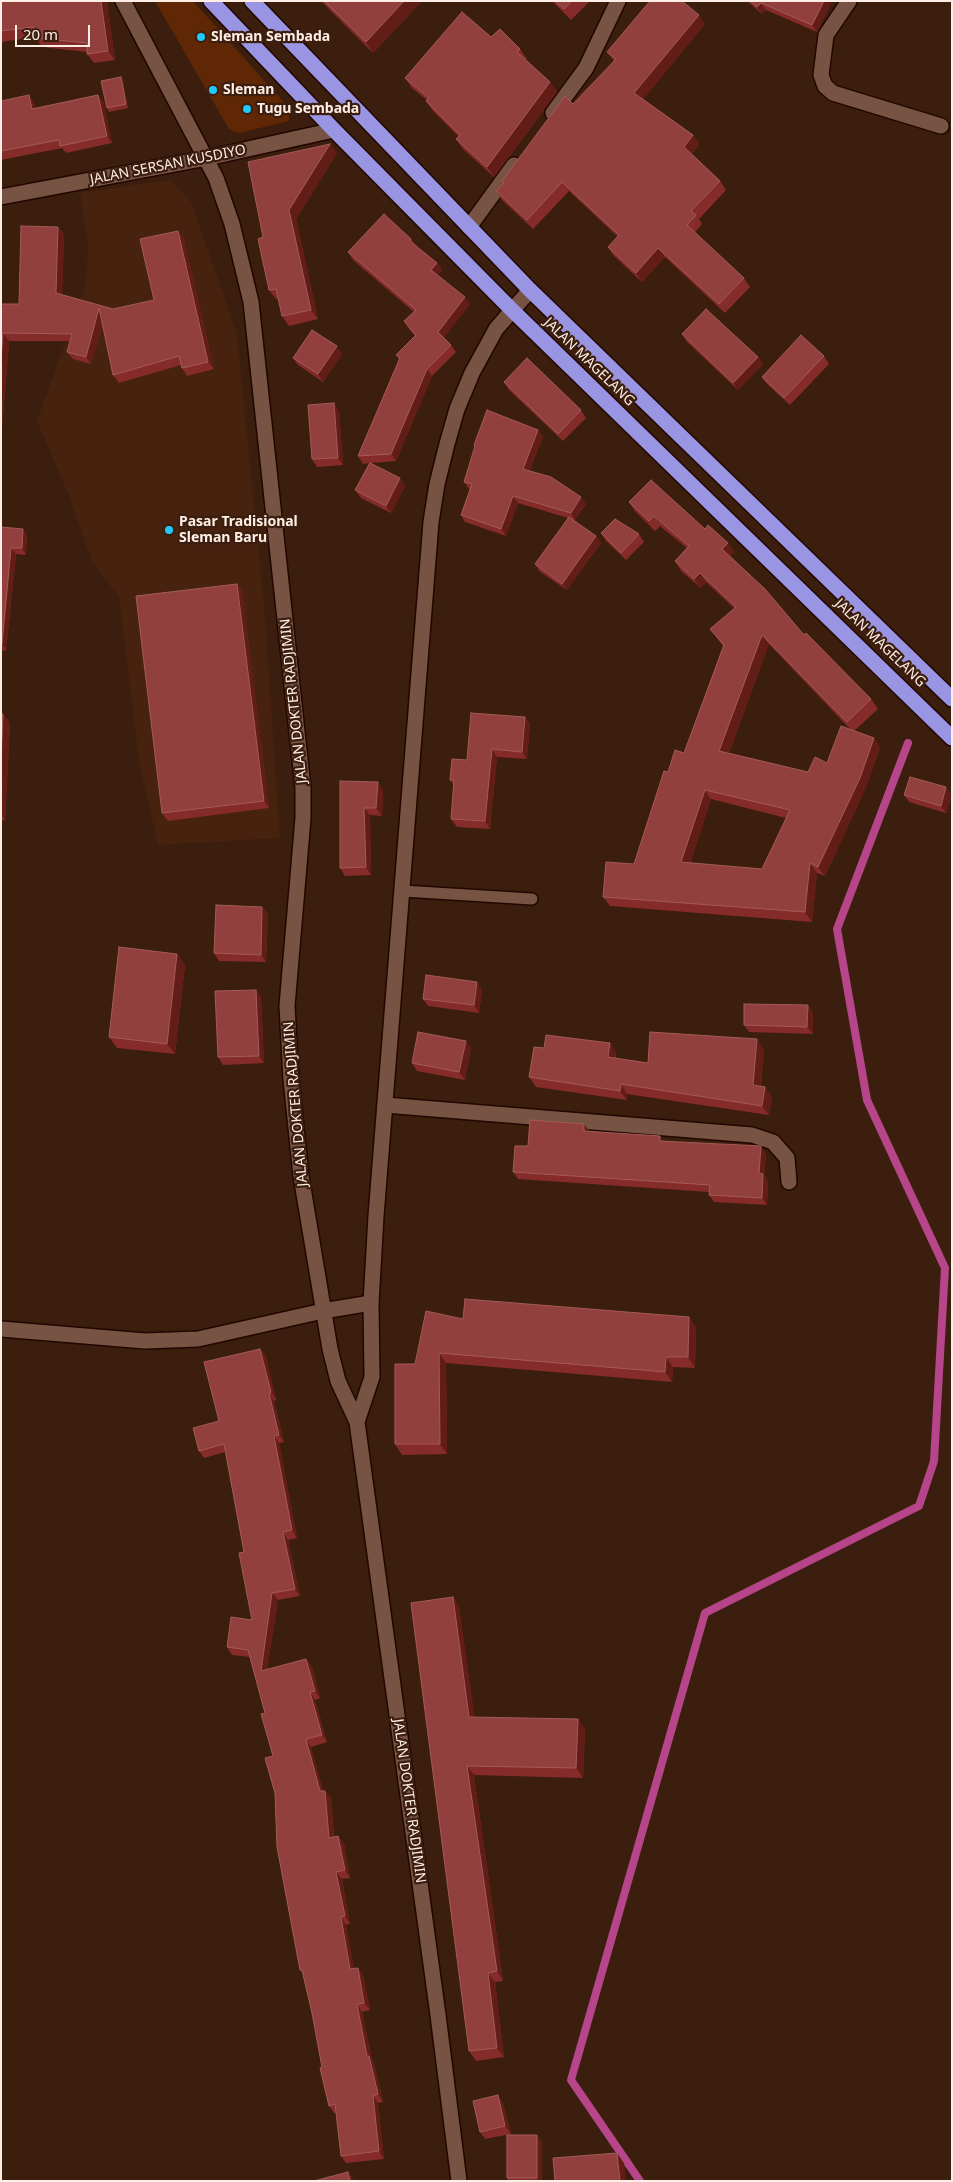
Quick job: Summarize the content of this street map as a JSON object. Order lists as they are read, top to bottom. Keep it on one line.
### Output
{"streets":{"highway":["JALAN MAGELANG"],"main road":["JALAN SERSAN KUSDIYO","JALAN DOKTER RADJIMIN"]},"crossings":[["JALAN SERSAN KUSDIYO","JALAN MAGELANG"],["JALAN SERSAN KUSDIYO","JALAN DOKTER RADJIMIN"],["JALAN MAGELANG","JALAN DOKTER RADJIMIN"]],"places":["Sleman Sembada","Sleman","Tugu Sembada","Pasar Tradisional Sleman Baru"],"scale_bar":"20 m"}
